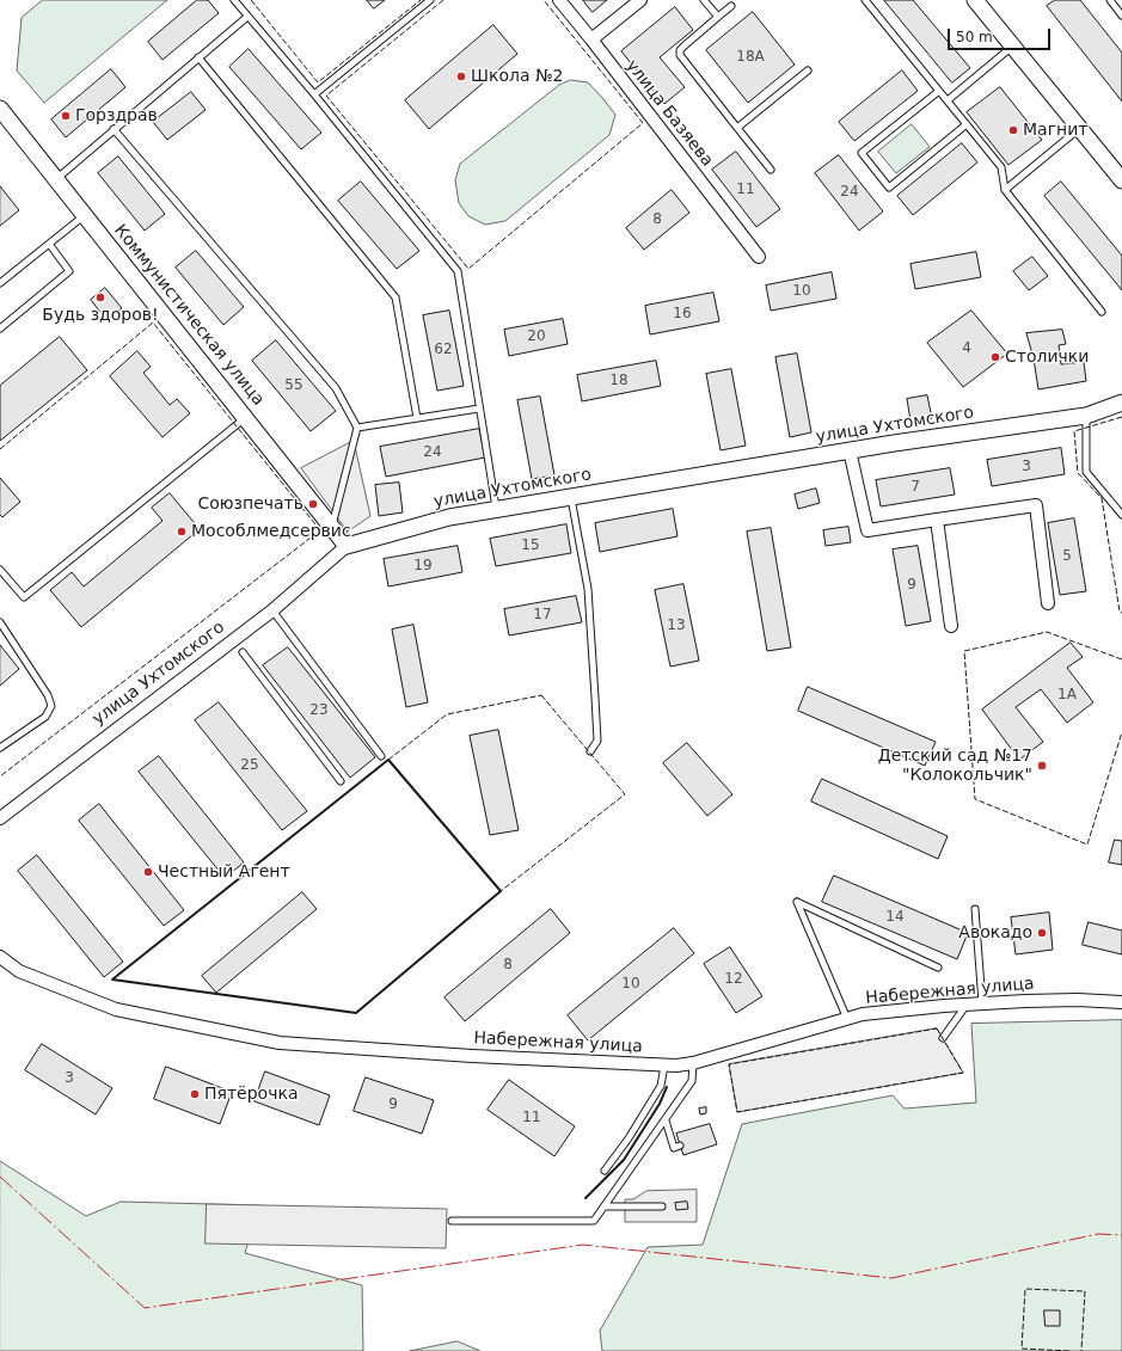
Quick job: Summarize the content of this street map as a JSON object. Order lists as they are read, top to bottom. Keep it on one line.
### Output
{"streets":{"street":["улица Базяева","Коммунистическая улица","улица Ухтомского","Набережная улица"]},"crossings":[["Коммунистическая улица","улица Ухтомского"]],"places":["Школа №2","Горздрав","Магнит","Будь здоров!","Столички","Союзпечать","Мособлмедсервис","Детский сад №17 \"Колокольчик\"","Честный Агент","Авокадо","Пятёрочка"],"house_numbers":["18А","11","24","8","10","16","20","4","62","18","55","24","3","7","15","5","19","9","17","13","1А","23","25","14","8","12","10","3","9","11"],"scale_bar":"50 m"}
